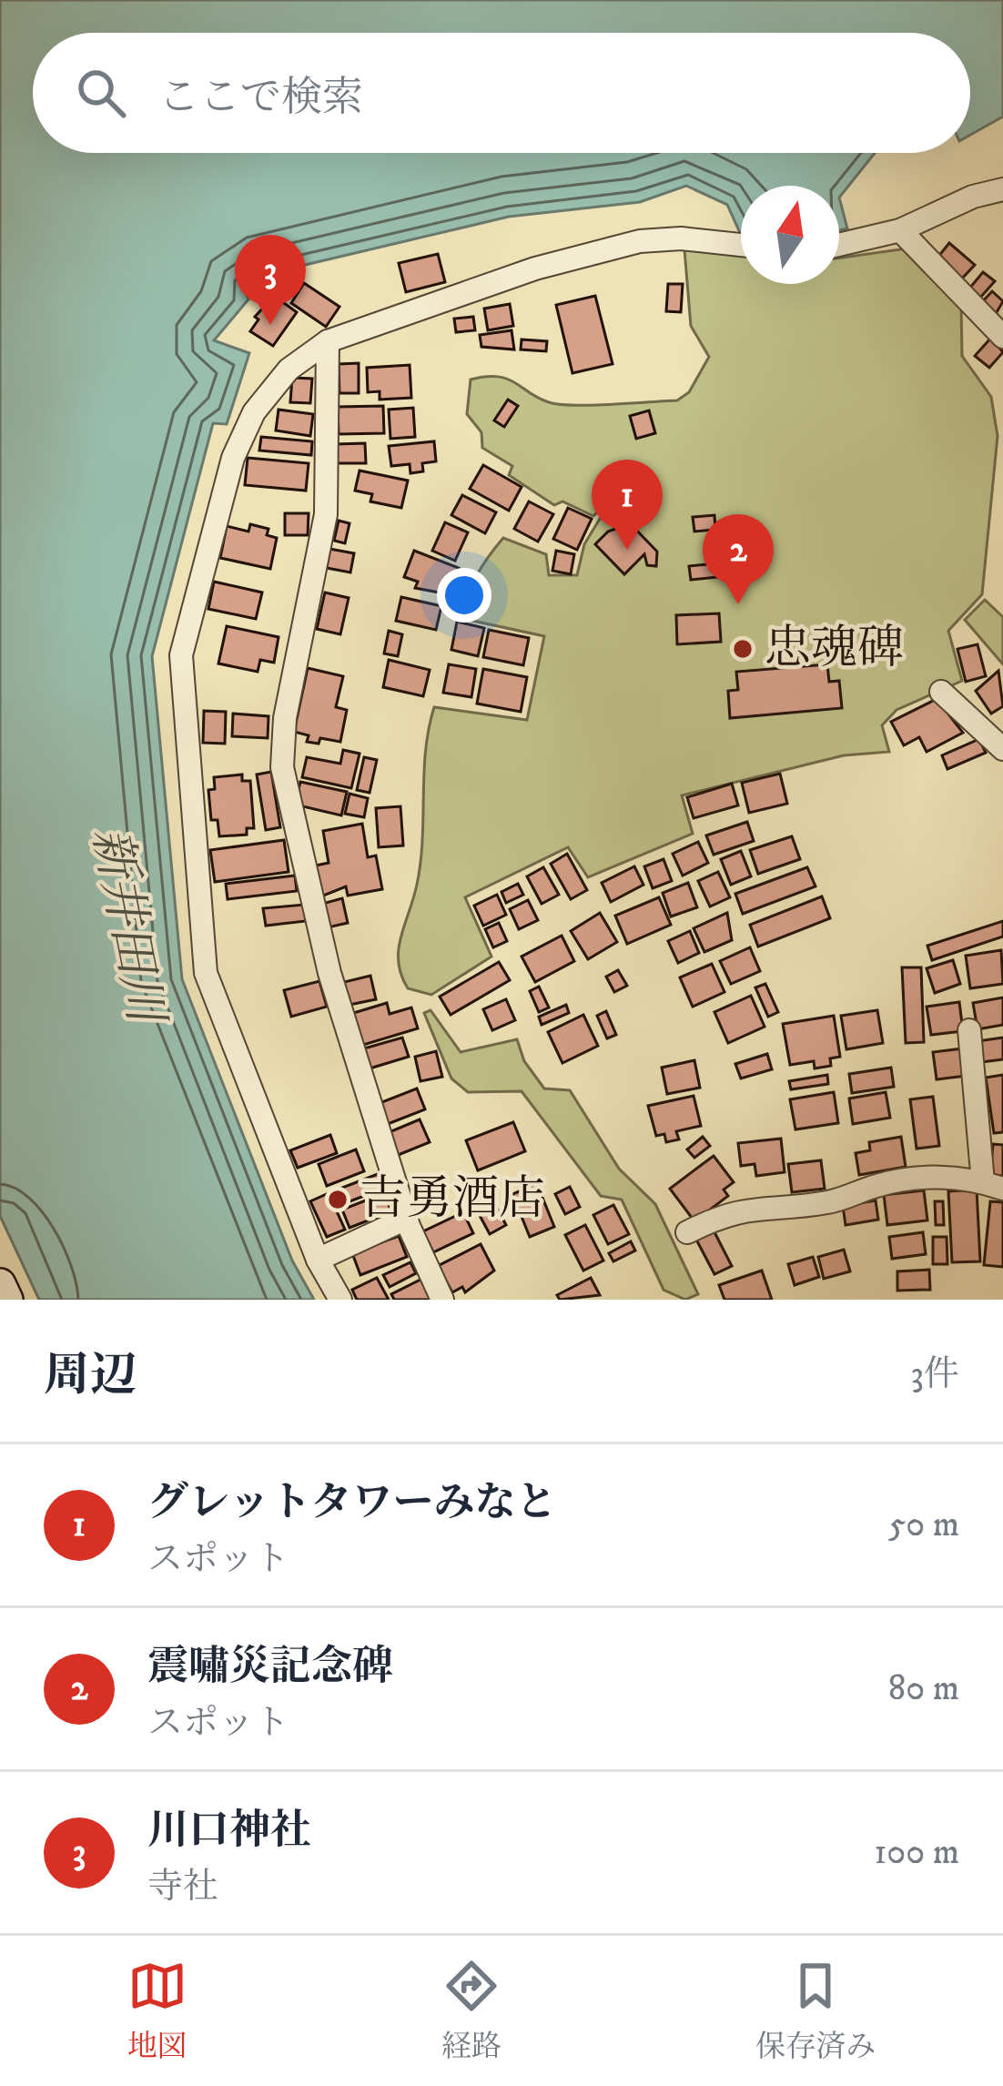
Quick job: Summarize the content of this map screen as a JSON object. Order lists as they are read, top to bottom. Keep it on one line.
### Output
{"water":["新井田川"],"places":["忠魂碑","吉勇酒店"],"north":"top","page":{"search":"ここで検索","pins":["3","1","2"],"heading":["周辺","3件"],"list":[{"mark":"1","name":"グレットタワーみなと","note":"スポット","value":"50 m"},{"mark":"2","name":"震嘯災記念碑","note":"スポット","value":"80 m"},{"mark":"3","name":"川口神社","note":"寺社","value":"100 m"}],"nav":["地図","経路","保存済み"]}}
